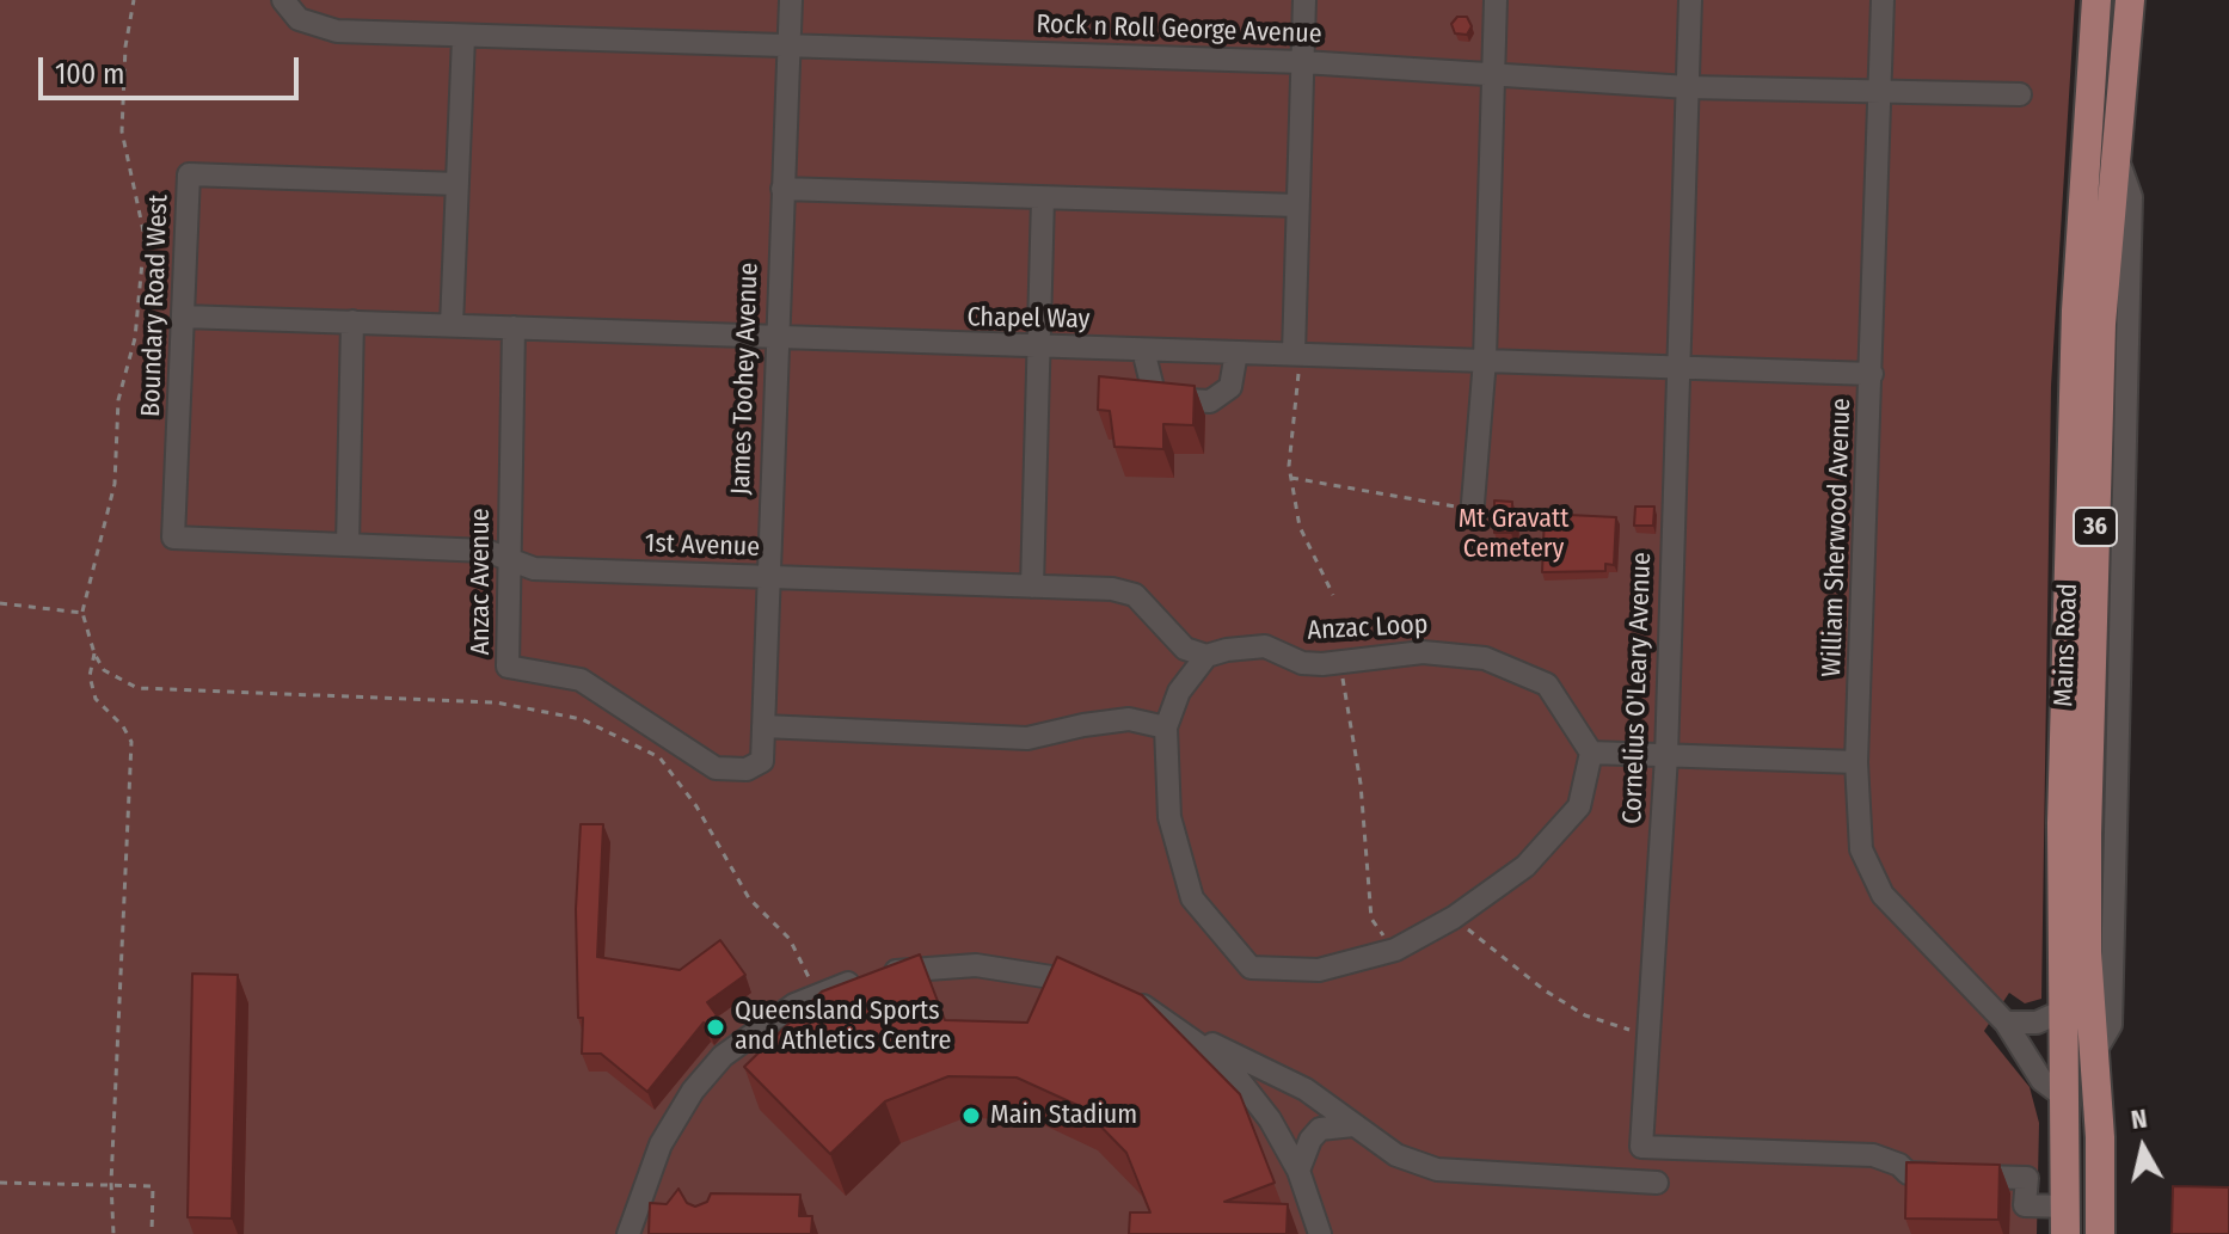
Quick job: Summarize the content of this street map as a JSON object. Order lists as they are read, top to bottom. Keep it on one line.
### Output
{"streets":{"main road":["36","Mains Road"],"street":["Rock n Roll George Avenue","Boundary Road West","Chapel Way","James Toohey Avenue","William Sherwood Avenue","1st Avenue","Anzac Avenue","Anzac Loop","Cornelius O'Leary Avenue"]},"crossings":[["Rock n Roll George Avenue","James Toohey Avenue"],["Rock n Roll George Avenue","William Sherwood Avenue"],["Rock n Roll George Avenue","Cornelius O'Leary Avenue"],["Boundary Road West","Chapel Way"],["Boundary Road West","1st Avenue"],["Chapel Way","James Toohey Avenue"],["Chapel Way","William Sherwood Avenue"],["Chapel Way","Anzac Avenue"],["Chapel Way","Cornelius O'Leary Avenue"],["James Toohey Avenue","1st Avenue"],["James Toohey Avenue","Anzac Avenue"],["William Sherwood Avenue","Mains Road"],["1st Avenue","Anzac Avenue"],["1st Avenue","Anzac Loop"],["Mains Road","Cornelius O'Leary Avenue"]],"parks":["Mt Gravatt Cemetery"],"places":["Queensland Sports and Athletics Centre","Main Stadium"],"scale_bar":"100 m","north":"top"}
